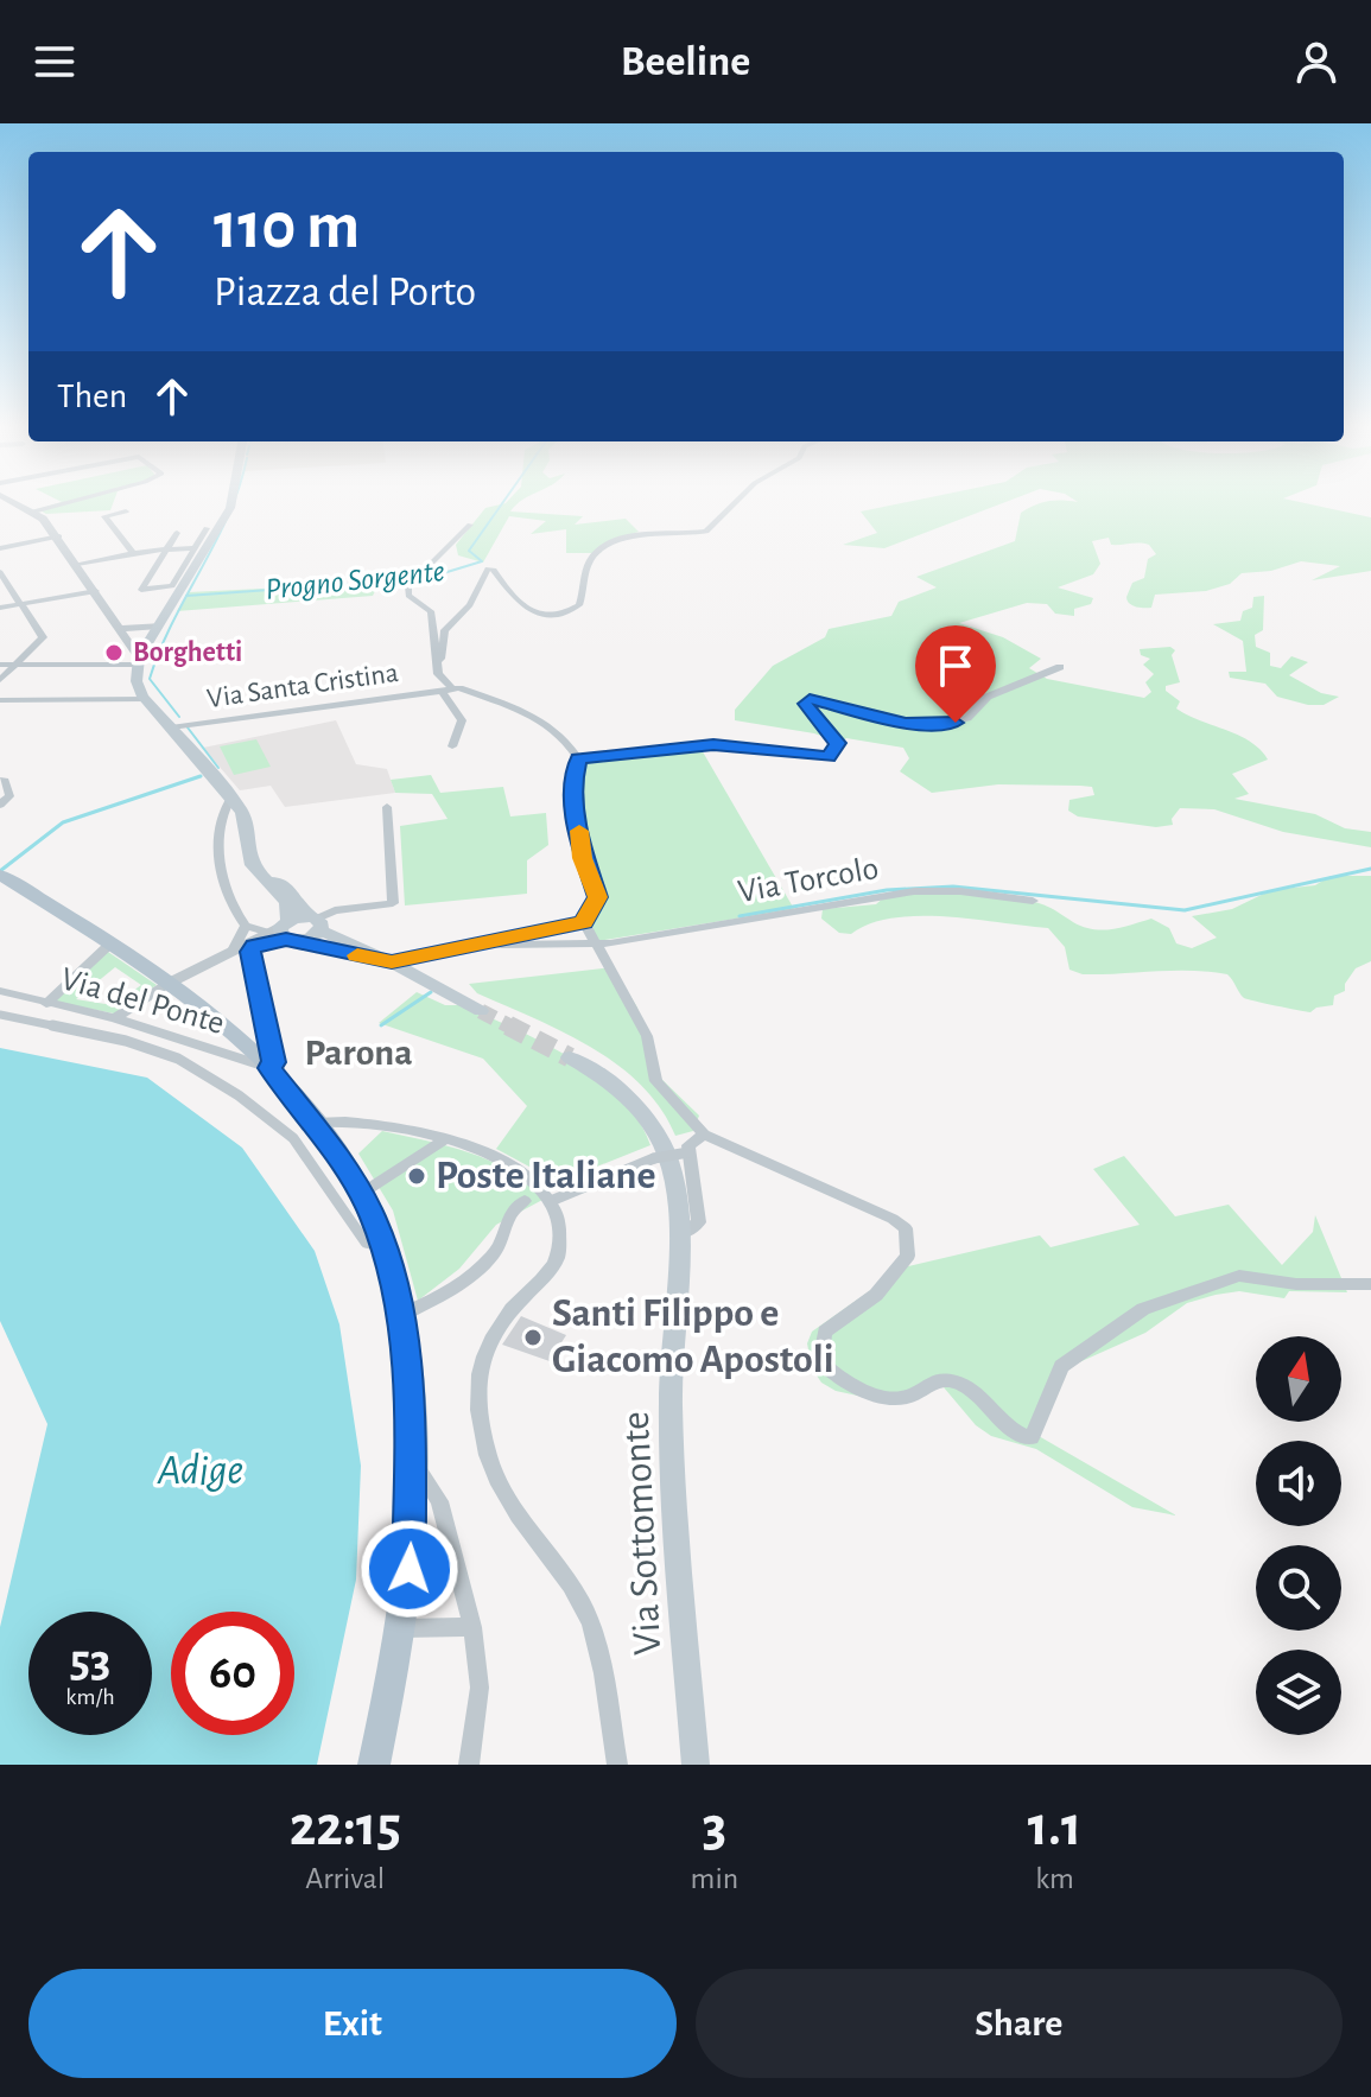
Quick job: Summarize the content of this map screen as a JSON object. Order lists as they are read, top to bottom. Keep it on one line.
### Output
{"streets":{"main road":["Via Sottomonte"],"street":["Via Santa Cristina","Via Torcolo","Via del Ponte"]},"districts":["Parona"],"water":["Progno Sorgente","Adige"],"places":["Borghetti","Poste Italiane","Santi Filippo e Giacomo Apostoli"],"north":"top","page":{"header":"Beeline","turn":["110 m","Piazza del Porto"],"then":"Then","speed":"53 km/h","limit":"60","eta":["22:15","Arrival","3","min","1.1","km"],"buttons":["Exit","Share"]}}
